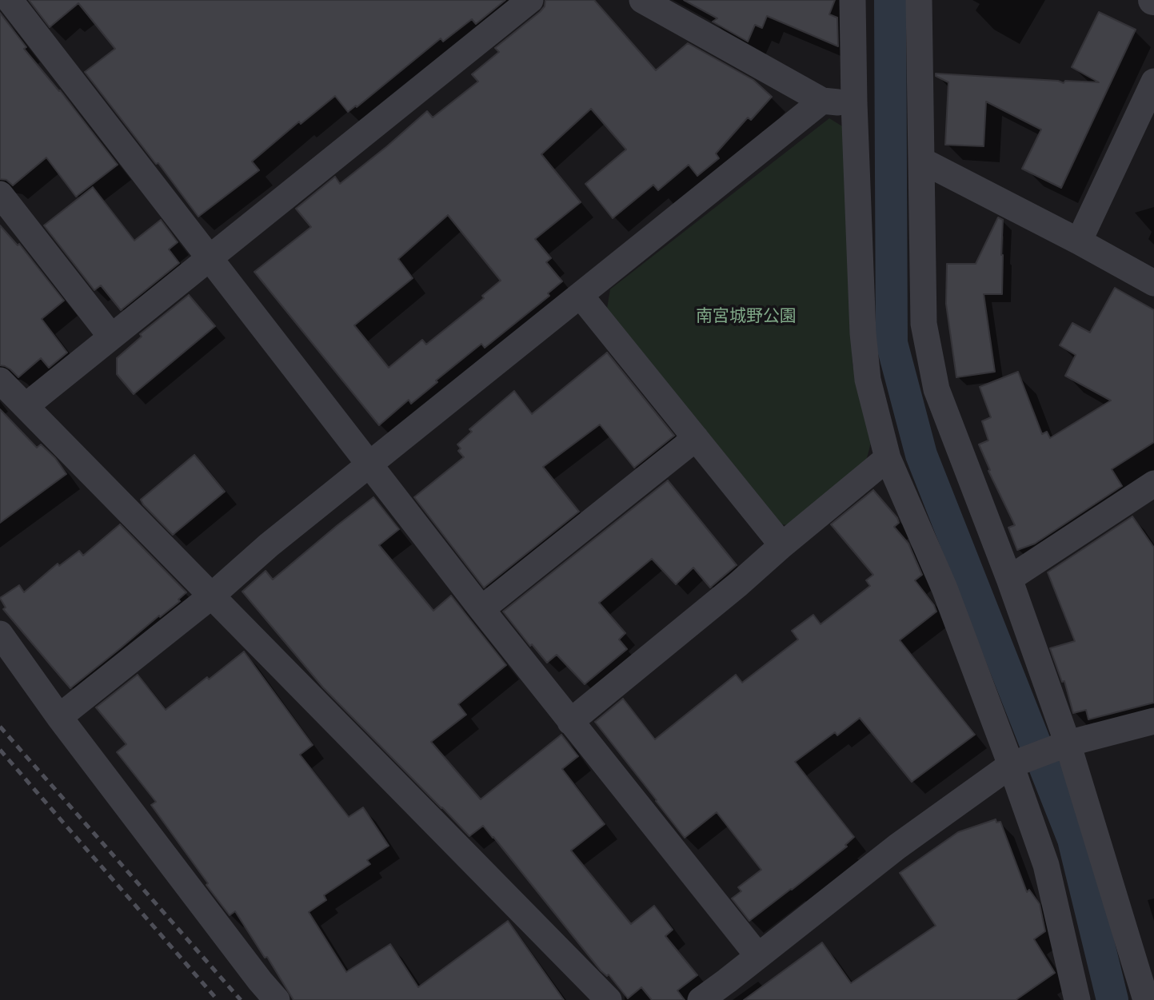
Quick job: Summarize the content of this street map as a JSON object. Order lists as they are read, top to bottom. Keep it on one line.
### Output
{"parks":["南宮城野公園"]}
